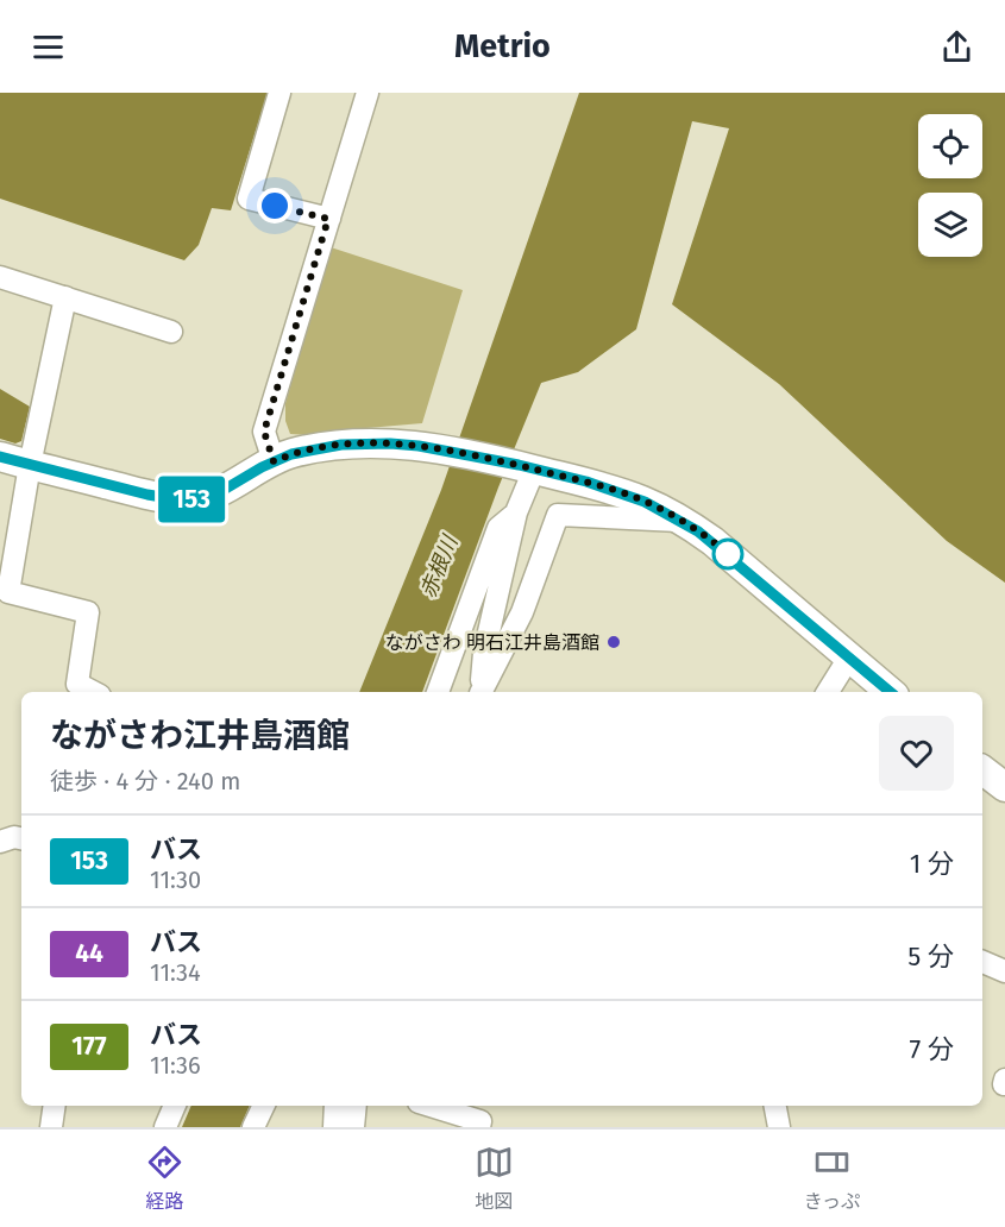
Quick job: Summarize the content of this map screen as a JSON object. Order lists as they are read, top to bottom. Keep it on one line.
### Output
{"water":["赤根川"],"places":["ながさわ 明石江井島酒館"],"lines":["bus line 153"],"page":{"header":"Metrio","on_map":"153","heading":["ながさわ江井島酒館","徒歩 · 4 分 · 240 m"],"list":[{"mark":"153","name":"バス","note":"11:30","value":"1 分"},{"mark":"44","name":"バス","note":"11:34","value":"5 分"},{"mark":"177","name":"バス","note":"11:36","value":"7 分"}],"tabs":["経路","地図","きっぷ"]}}
